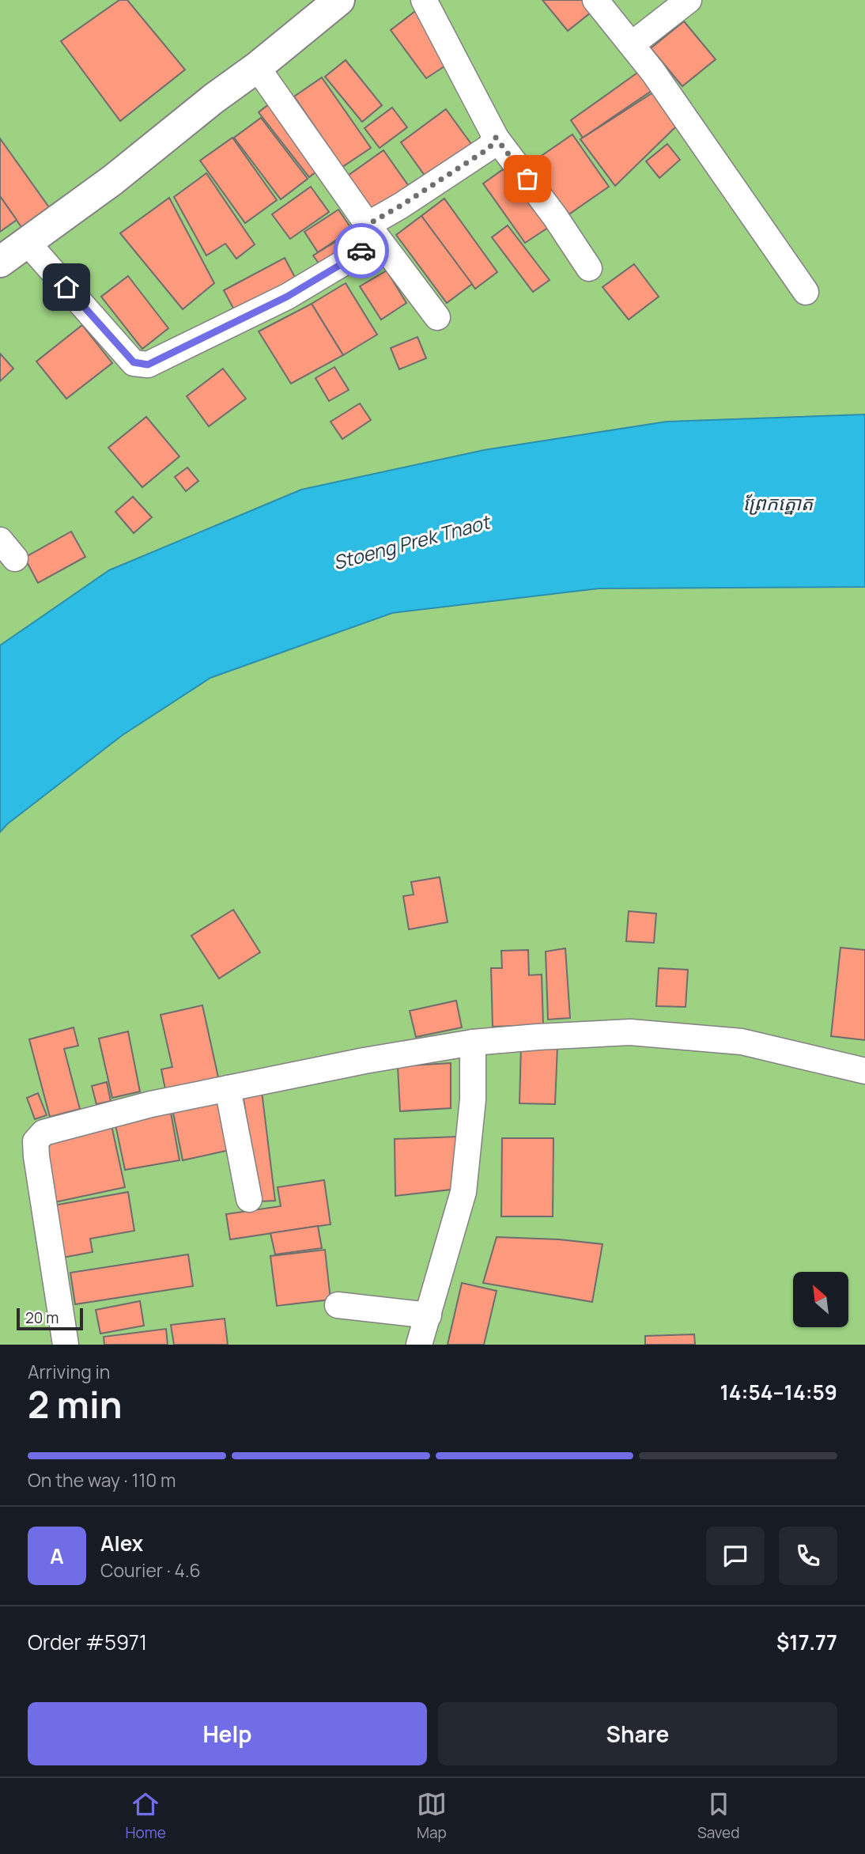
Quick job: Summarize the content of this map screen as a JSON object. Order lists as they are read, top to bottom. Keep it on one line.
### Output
{"water":["ព្រែកត្នោត","Stoeng Prek Tnaot"],"scale_bar":"20 m","north":"top left","page":{"scale":"20 m","heading":["2 min","Arriving in","14:54–14:59"],"panel":["Alex","Courier · 4.6","Order #5971","$17.77"],"bar":"On the way · 110 m","round":"A","buttons":["Help","Share"],"tabs":["Home","Map","Saved"]}}
